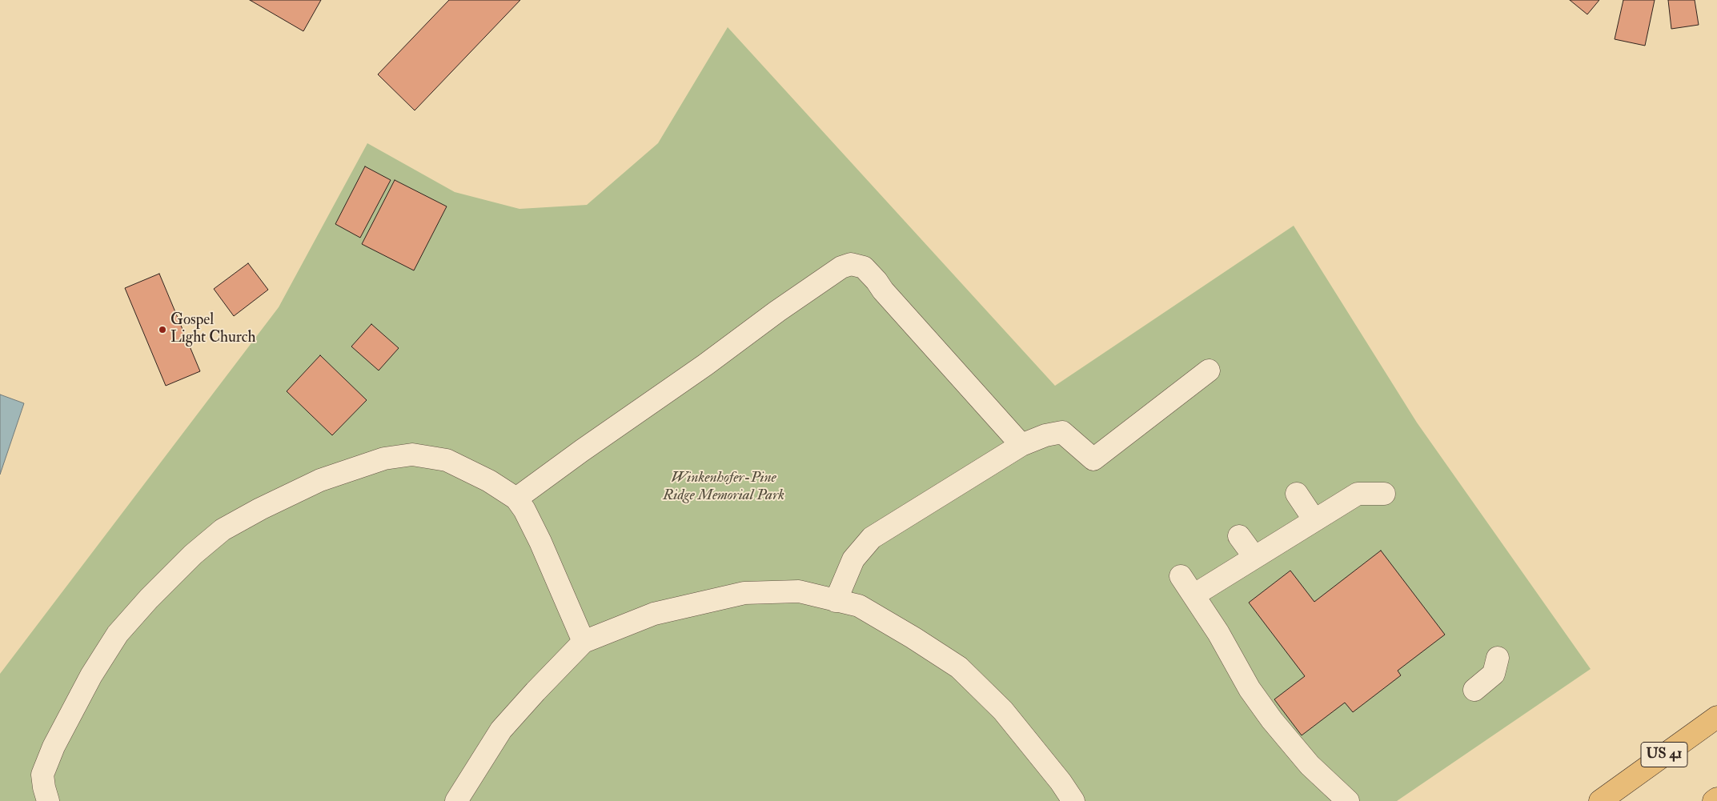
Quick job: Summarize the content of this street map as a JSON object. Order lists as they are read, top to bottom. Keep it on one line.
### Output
{"streets":{"main road":["US 41"]},"parks":["Winkenhofer-Pine Ridge Memorial Park"],"places":["Gospel Light Church"]}
